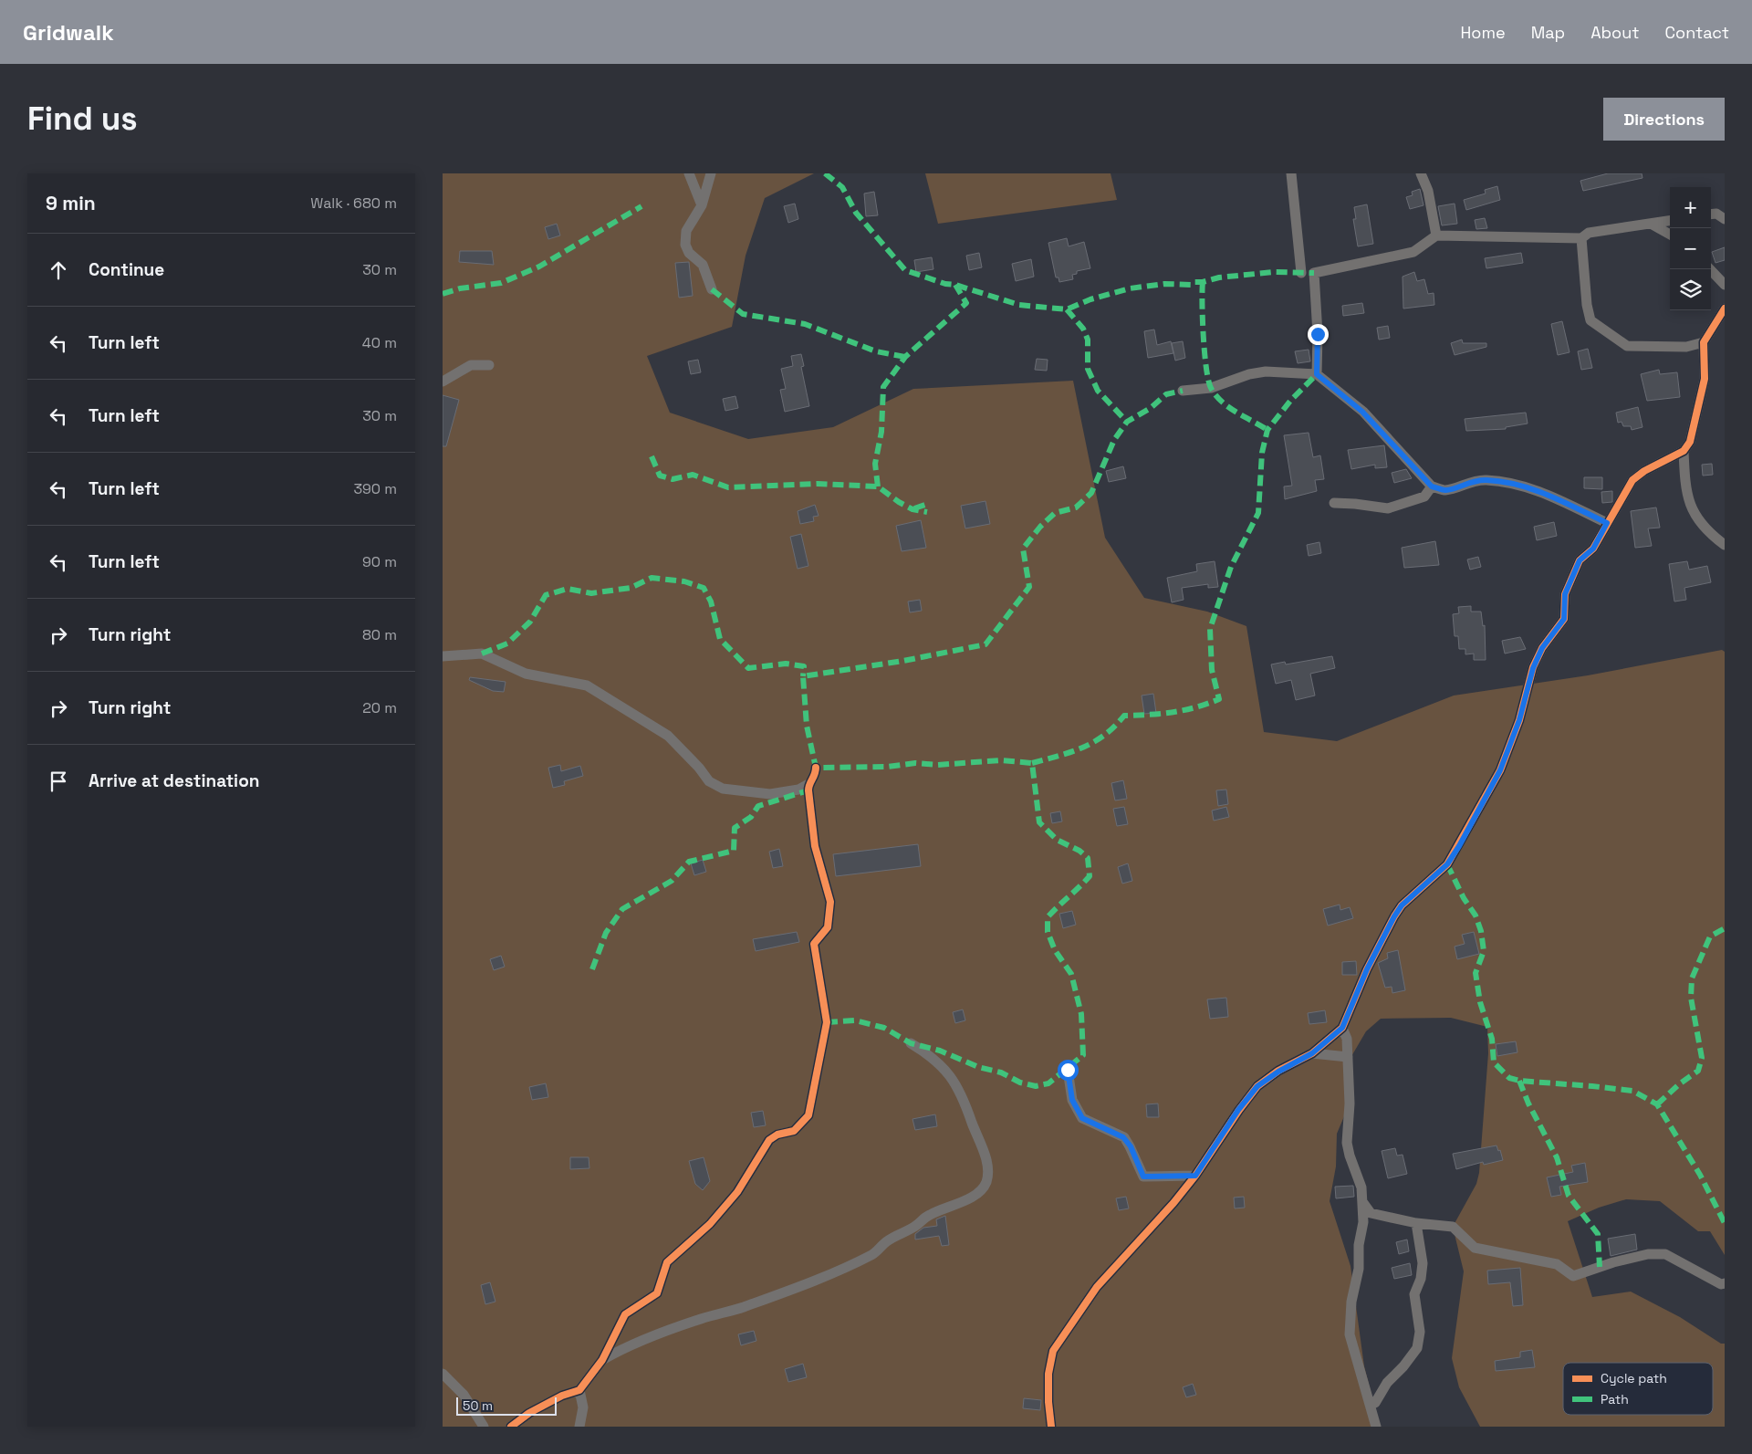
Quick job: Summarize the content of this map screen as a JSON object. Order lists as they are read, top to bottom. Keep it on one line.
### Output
{"legend":["Cycle path","Path"],"scale_bar":"50 m","page":{"header":"Gridwalk","nav":["Home","Map","About","Contact"],"buttons":"Directions","title":"Find us","heading":["9 min","Walk · 680 m"],"map_buttons":["+","−"],"list":[["Continue","30 m"],["Turn left","40 m"],["Turn left","30 m"],["Turn left","390 m"],["Turn left","90 m"],["Turn right","80 m"],["Turn right","20 m"],"Arrive at destination"],"scale":"50 m"}}
